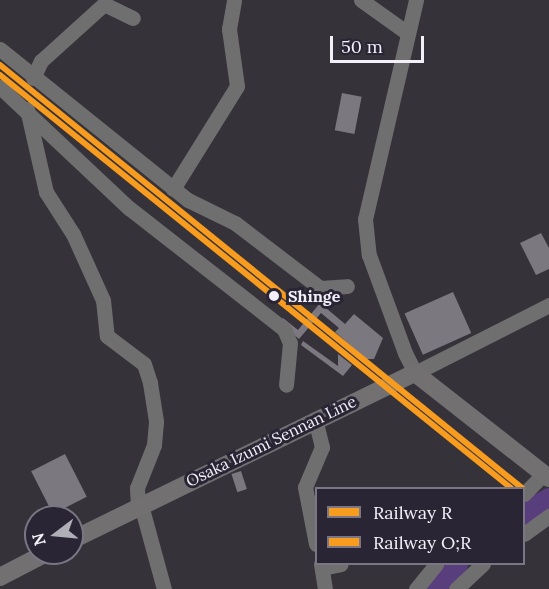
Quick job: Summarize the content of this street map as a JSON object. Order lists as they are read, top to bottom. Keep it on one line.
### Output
{"streets":{"main road":["Osaka Izumi Sennan Line"]},"places":["Shinge"],"lines":["rail line R","rail line O;R"],"legend":["Railway R","Railway O;R"],"scale_bar":"50 m","north":"left"}
